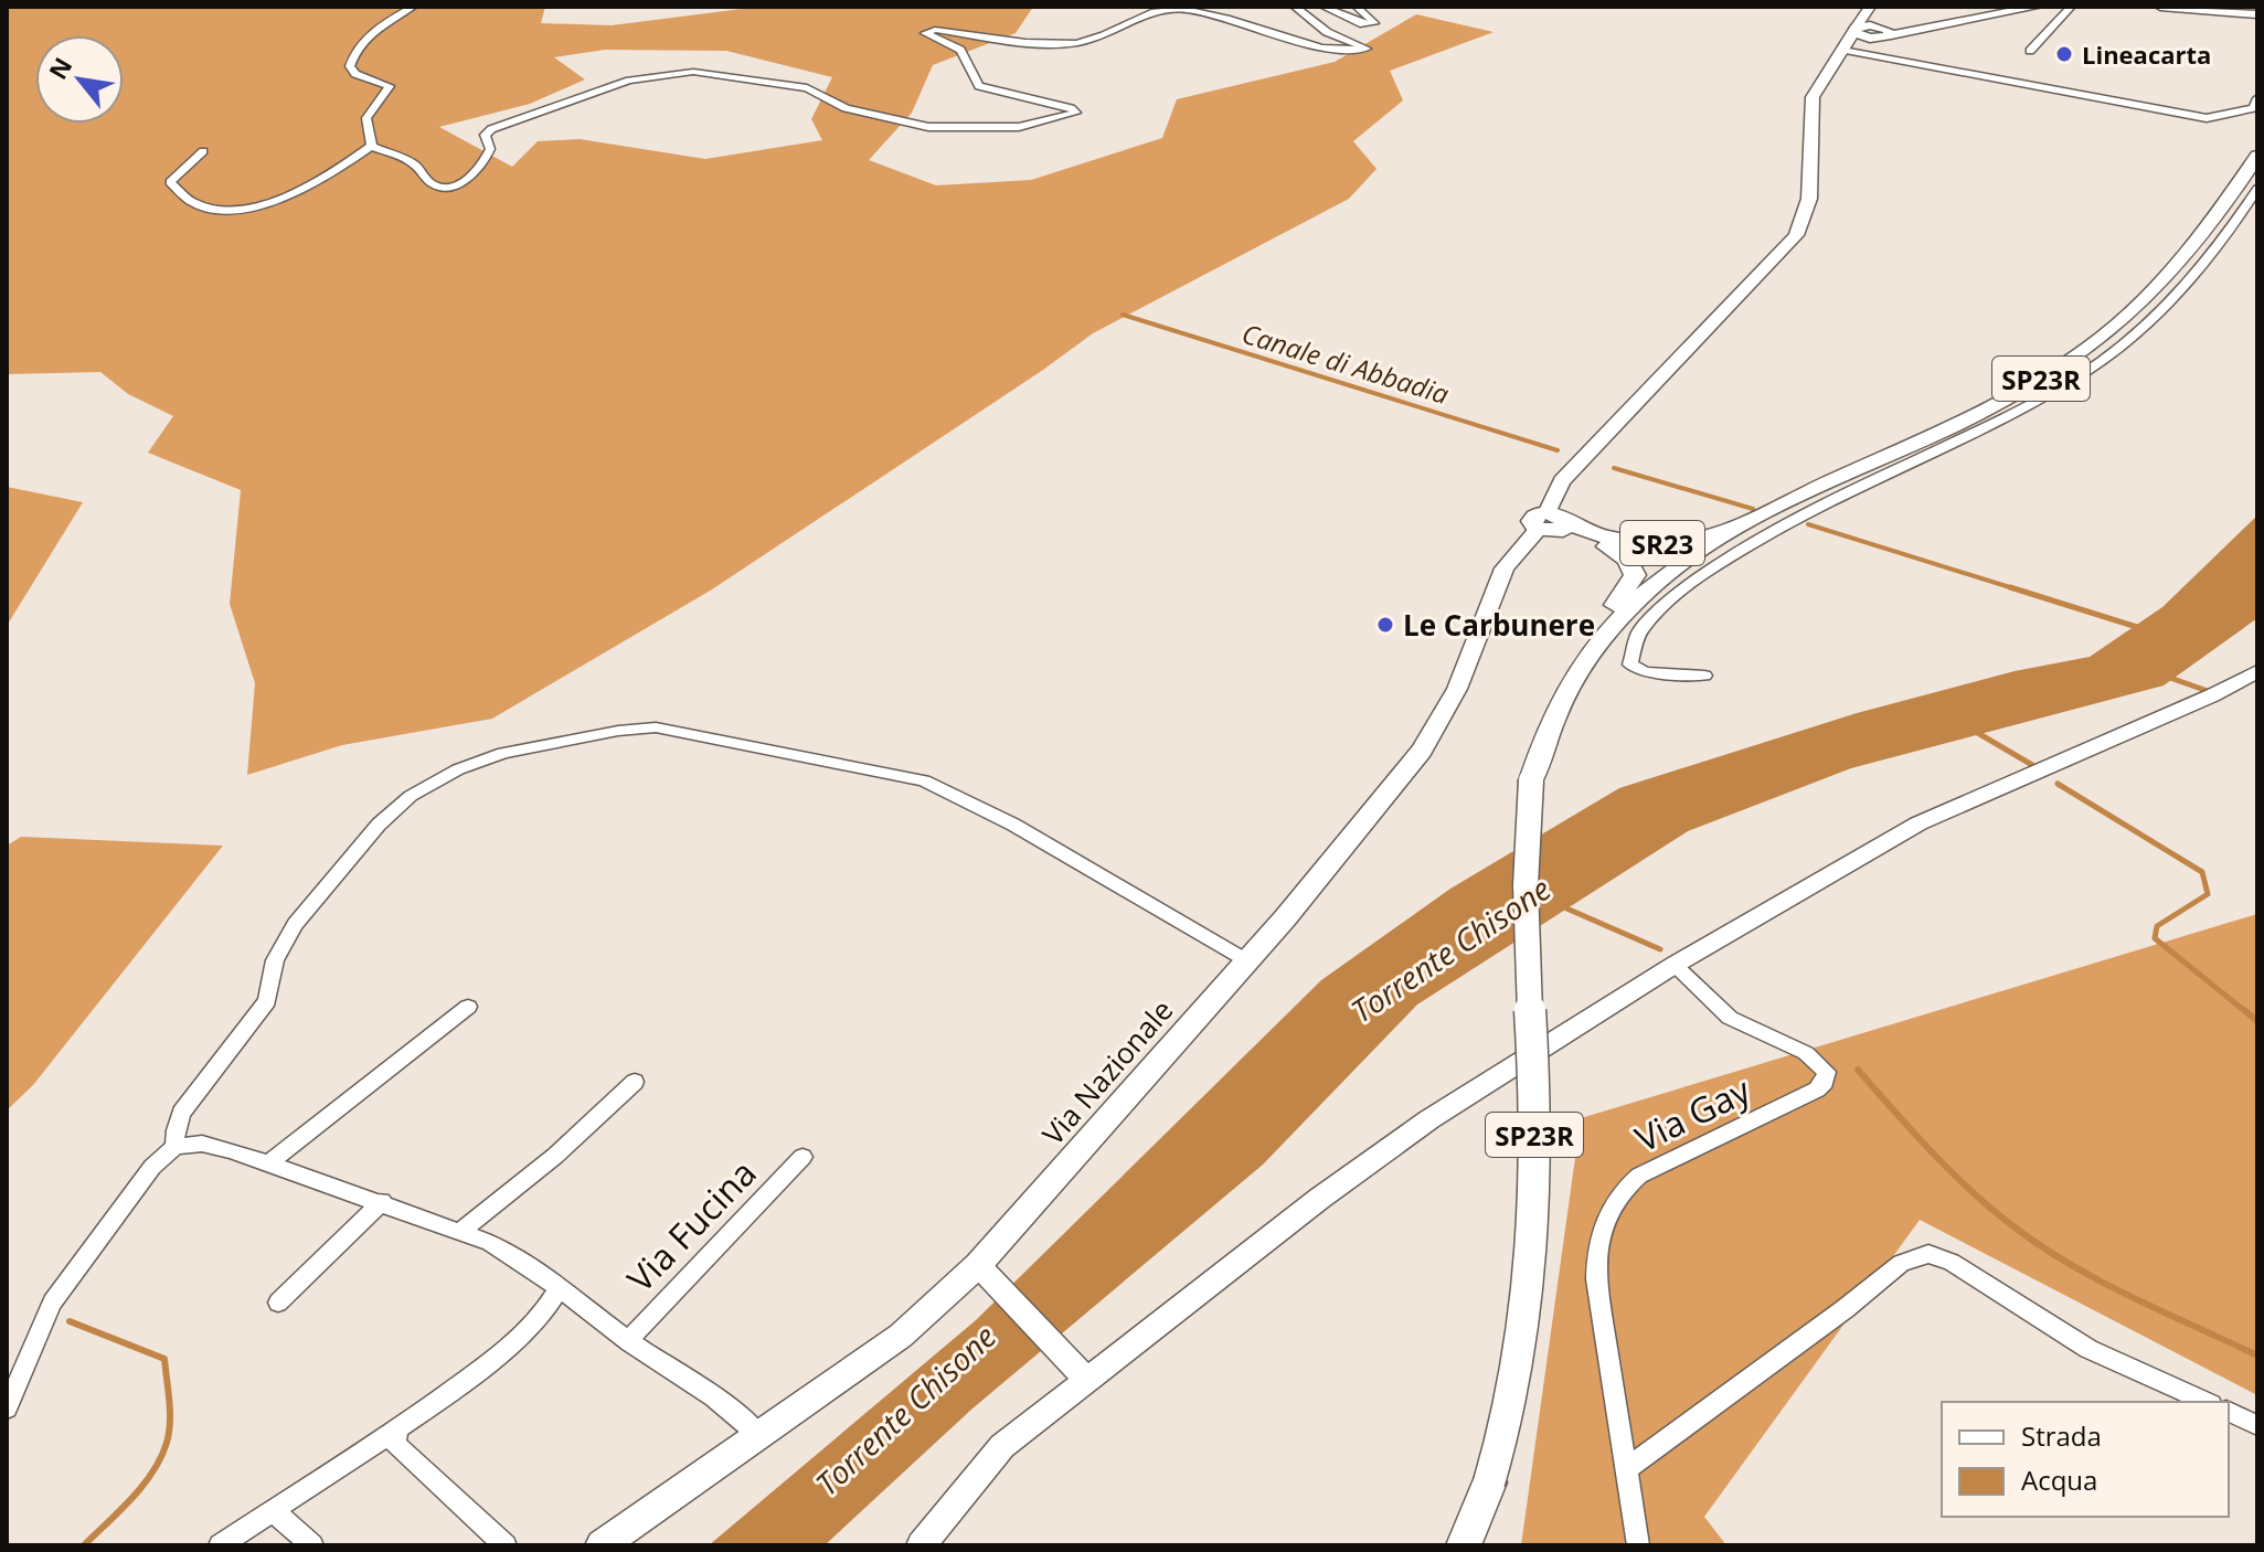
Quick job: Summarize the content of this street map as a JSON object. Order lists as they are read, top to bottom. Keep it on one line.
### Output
{"streets":{"main road":["SP23R","SR23","Via Nazionale"],"street":["Via Gay","Via Fucina"]},"crossings":[["SP23R","SR23"],["SR23","Via Nazionale"]],"water":["Canale di Abbadia","Torrente Chisone"],"places":["Lineacarta","Le Carbunere"],"legend":["Strada","Acqua"],"north":"top left"}
